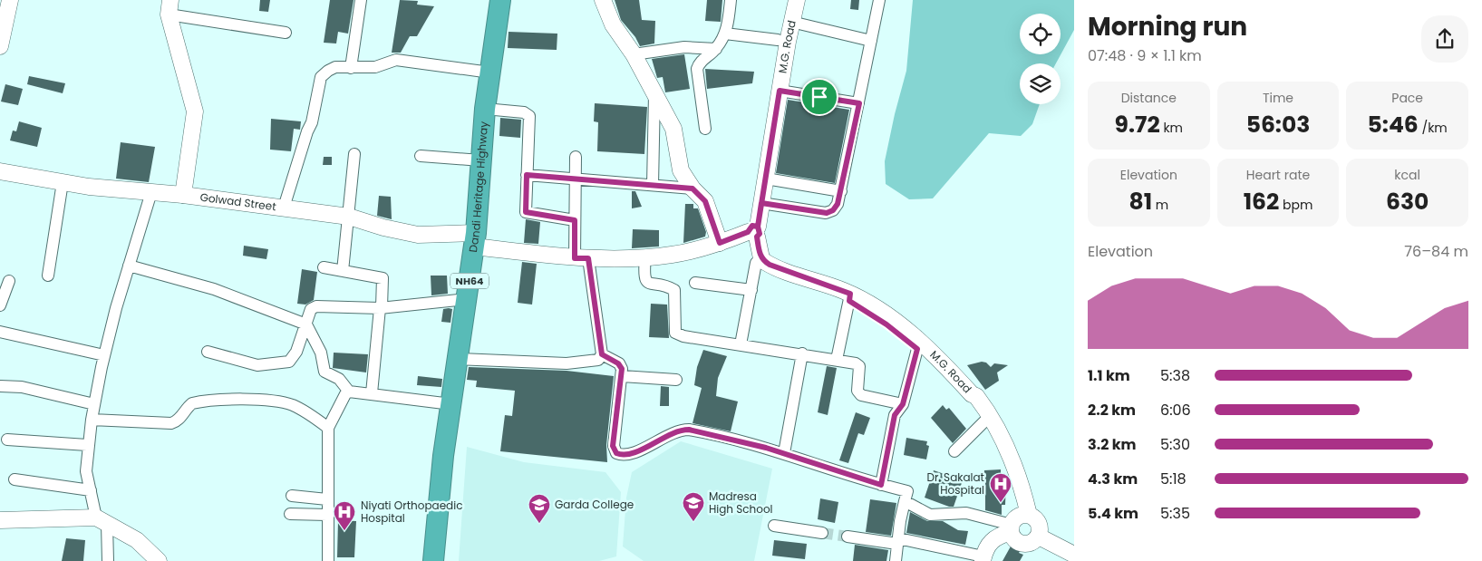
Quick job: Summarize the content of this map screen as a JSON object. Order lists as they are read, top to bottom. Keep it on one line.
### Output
{"streets":{"highway":["Dandi Heritage Highway","NH64"],"main road":["M.G. Road","Golwad Street"]},"crossings":[["M.G. Road","Golwad Street"],["Dandi Heritage Highway","Golwad Street"]],"places":{"hospital":["Dr. Sakalat Hospital","Niyati Orthopaedic Hospital"],"school or university":["Madresa High School","Garda College"]},"page":{"heading":["Morning run","07:48 · 9 × 1.1 km"],"stats":[["Distance","9.72 km"],["Time","56:03"],["Pace","5:46 /km"],["Elevation","81 m"],["Heart rate","162 bpm"],["kcal","630"]],"chart":["Elevation","76–84 m"],"list":[{"name":"1.1 km","note":"5:38"},{"name":"2.2 km","note":"6:06"},{"name":"3.2 km","note":"5:30"},{"name":"4.3 km","note":"5:18"},{"name":"5.4 km","note":"5:35"}]}}
